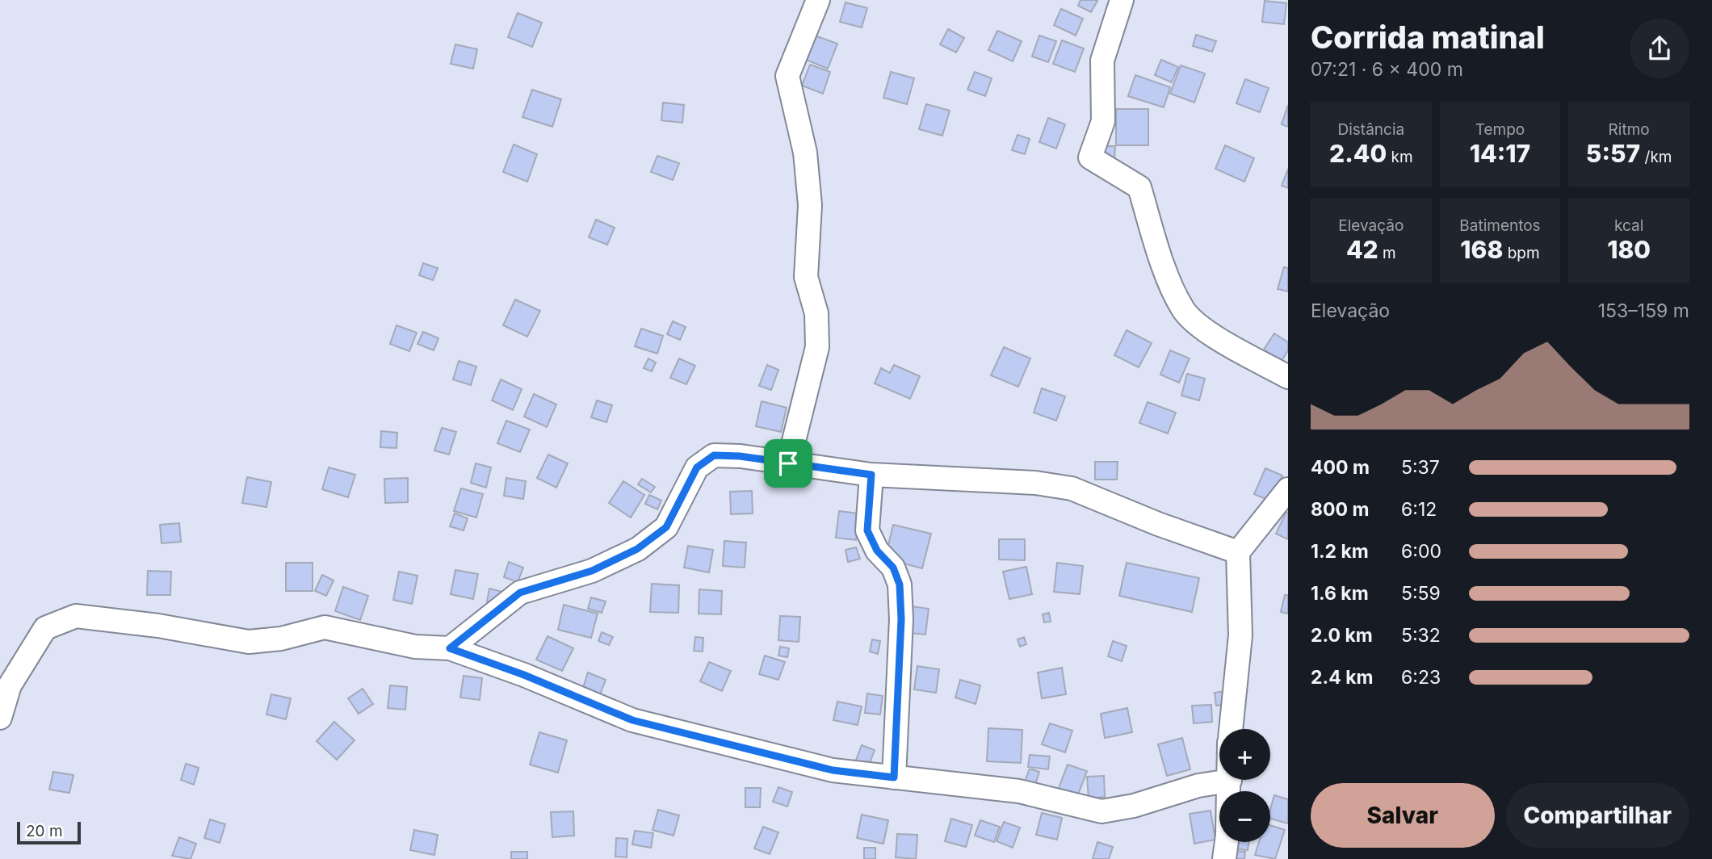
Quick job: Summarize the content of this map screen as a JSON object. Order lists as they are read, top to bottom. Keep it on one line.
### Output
{"scale_bar":"20 m","page":{"heading":["Corrida matinal","07:21 · 6 × 400 m"],"stats":[["Distância","2.40 km"],["Tempo","14:17"],["Ritmo","5:57 /km"],["Elevação","42 m"],["Batimentos","168 bpm"],["kcal","180"]],"chart":["Elevação","153–159 m"],"list":[{"name":"400 m","note":"5:37"},{"name":"800 m","note":"6:12"},{"name":"1.2 km","note":"6:00"},{"name":"1.6 km","note":"5:59"},{"name":"2.0 km","note":"5:32"},{"name":"2.4 km","note":"6:23"}],"map_buttons":["+","−"],"buttons":["Salvar","Compartilhar"],"scale":"20 m"}}
